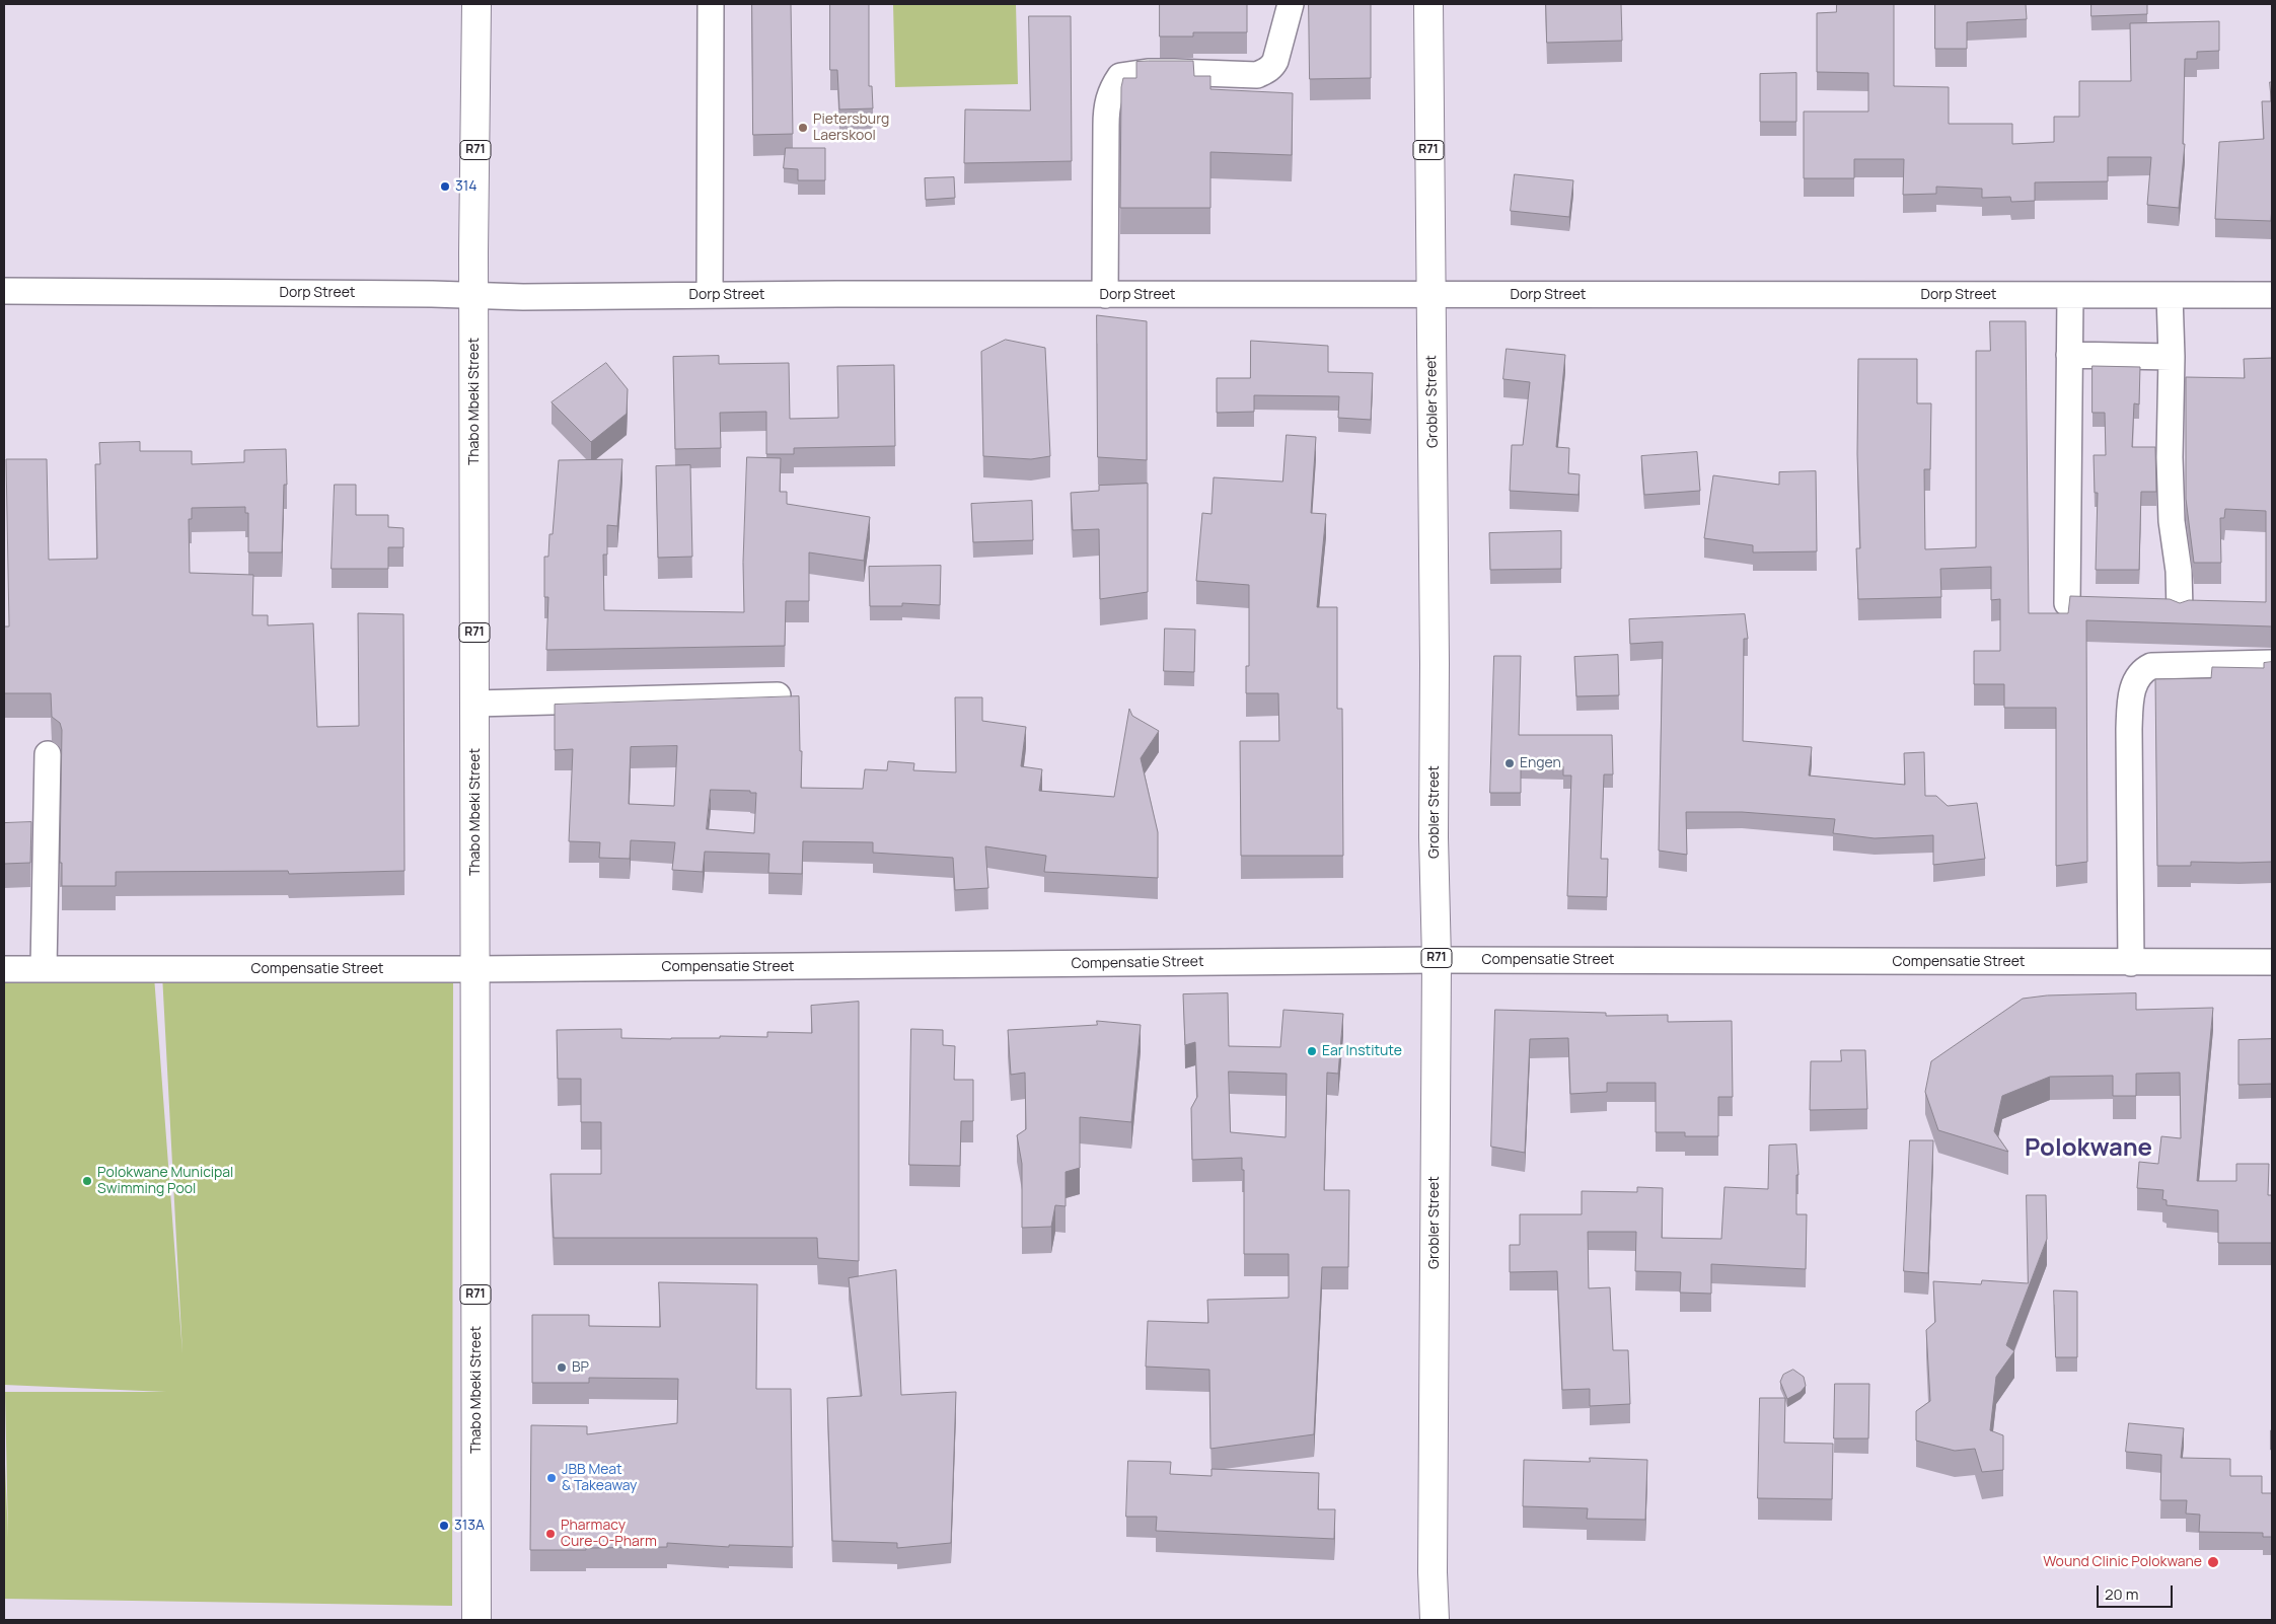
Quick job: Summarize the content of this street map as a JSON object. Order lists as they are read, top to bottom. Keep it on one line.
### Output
{"streets":{"main road":["R71","Thabo Mbeki Street","Grobler Street"],"street":["Dorp Street","Compensatie Street"]},"crossings":[["Dorp Street","Thabo Mbeki Street"],["Dorp Street","Grobler Street"],["Thabo Mbeki Street","Compensatie Street"],["Grobler Street","Compensatie Street"]],"districts":["Polokwane"],"places":["Pietersburg Laerskool","314","Engen","Ear Institute","Polokwane Municipal Swimming Pool","BP","JBB Meat & Takeaway","313A","Pharmacy Cure-O-Pharm","Wound Clinic Polokwane"],"scale_bar":"20 m"}
